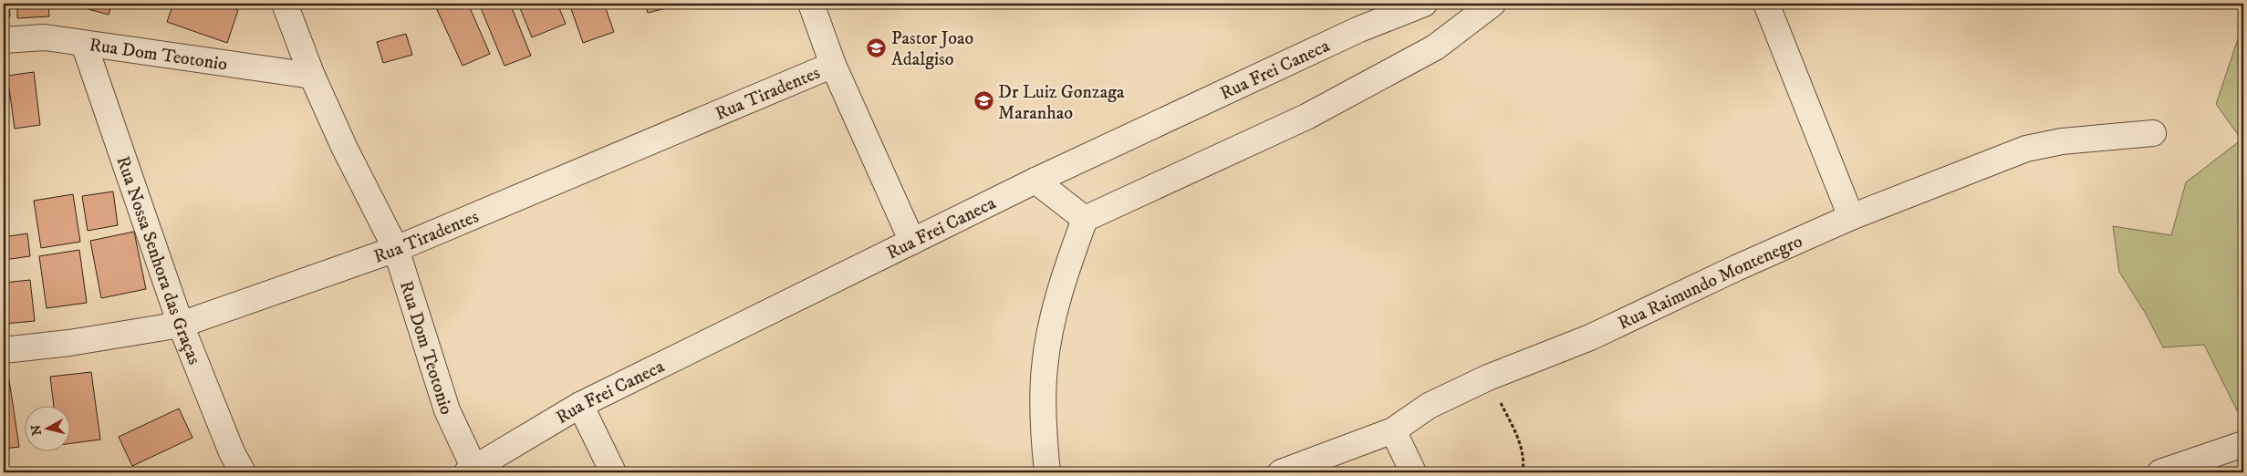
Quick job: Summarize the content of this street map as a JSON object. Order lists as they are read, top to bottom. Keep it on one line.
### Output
{"streets":{"street":["Rua Dom Teotonio","Rua Frei Caneca","Rua Tiradentes","Rua Nossa Senhora das Graças","Rua Raimundo Montenegro"]},"crossings":[["Rua Dom Teotonio","Rua Frei Caneca"],["Rua Dom Teotonio","Rua Tiradentes"],["Rua Dom Teotonio","Rua Nossa Senhora das Graças"],["Rua Tiradentes","Rua Nossa Senhora das Graças"]],"places":{"school or university":["Pastor Joao Adalgiso","Dr Luiz Gonzaga Maranhao"]},"north":"left"}
